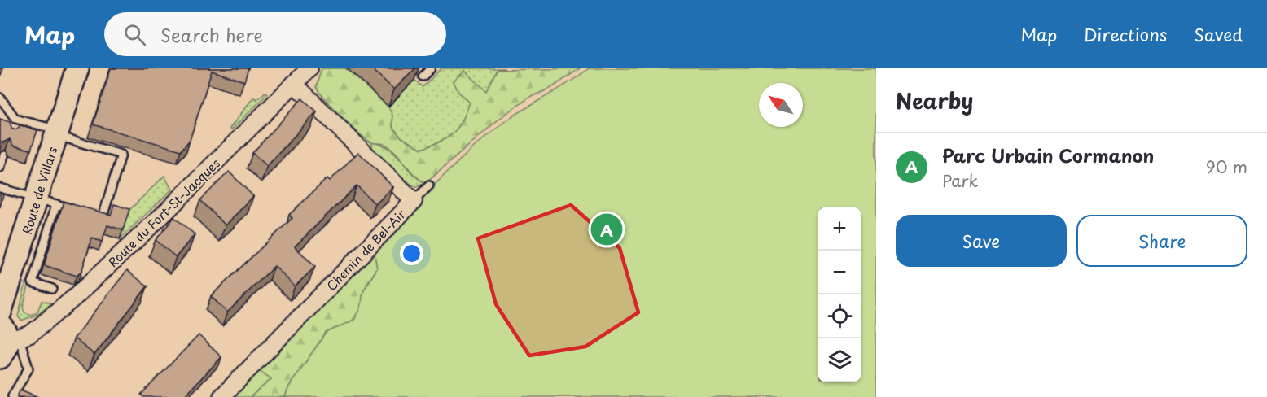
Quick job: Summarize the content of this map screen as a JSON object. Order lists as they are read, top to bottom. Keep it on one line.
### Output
{"streets":{"main road":["Route de Villars"],"street":["Route du Fort-St-Jacques","Chemin de Bel-Air"]},"crossings":[["Route du Fort-St-Jacques","Chemin de Bel-Air"]],"north":"top left","page":{"header":"Map","search":"Search here","nav":["Map","Directions","Saved"],"heading":"Nearby","list":[{"mark":"A","name":"Parc Urbain Cormanon","note":"Park","value":"90 m"}],"buttons":["Save","Share"],"map_buttons":["+","−"],"pins":"A"}}
